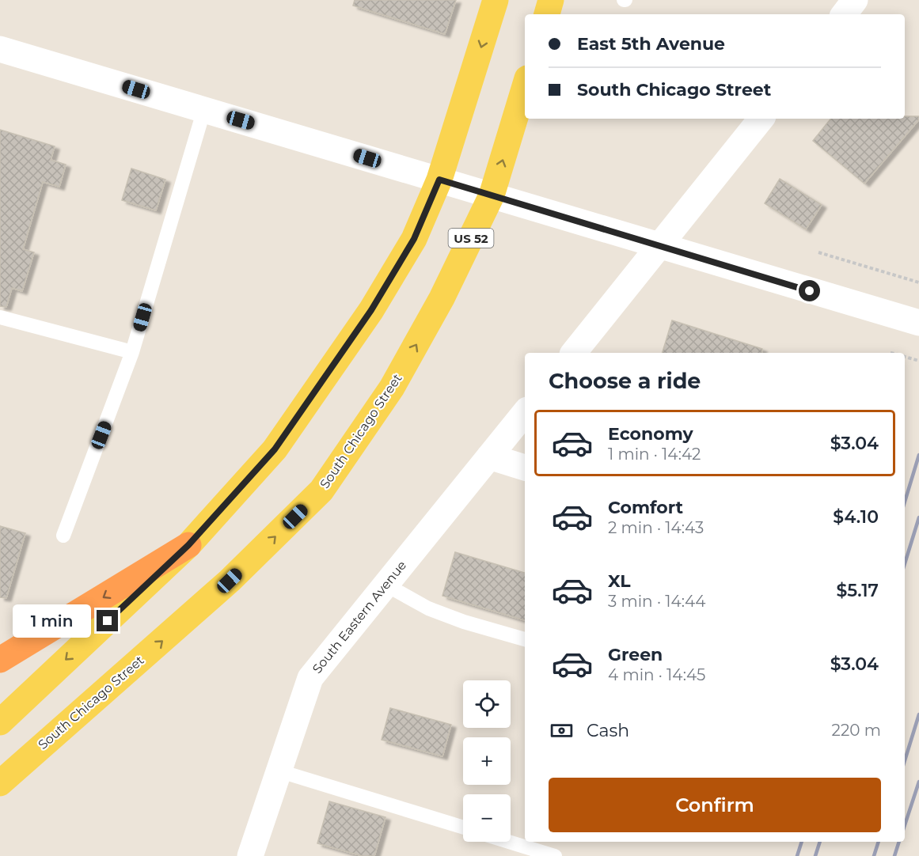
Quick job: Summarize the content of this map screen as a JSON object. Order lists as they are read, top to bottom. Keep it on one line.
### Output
{"streets":{"main road":["US 52","South Chicago Street"],"street":["South Eastern Avenue"]},"page":{"banner":["East 5th Avenue","South Chicago Street"],"heading":"Choose a ride","list":[{"name":"Economy","note":"1 min · 14:42","value":"$3.04"},{"name":"Comfort","note":"2 min · 14:43","value":"$4.10"},{"name":"XL","note":"3 min · 14:44","value":"$5.17"},{"name":"Green","note":"4 min · 14:45","value":"$3.04"}],"bubble":"1 min","map_buttons":["+","−"],"pay":["Cash","220 m"],"buttons":"Confirm"}}
